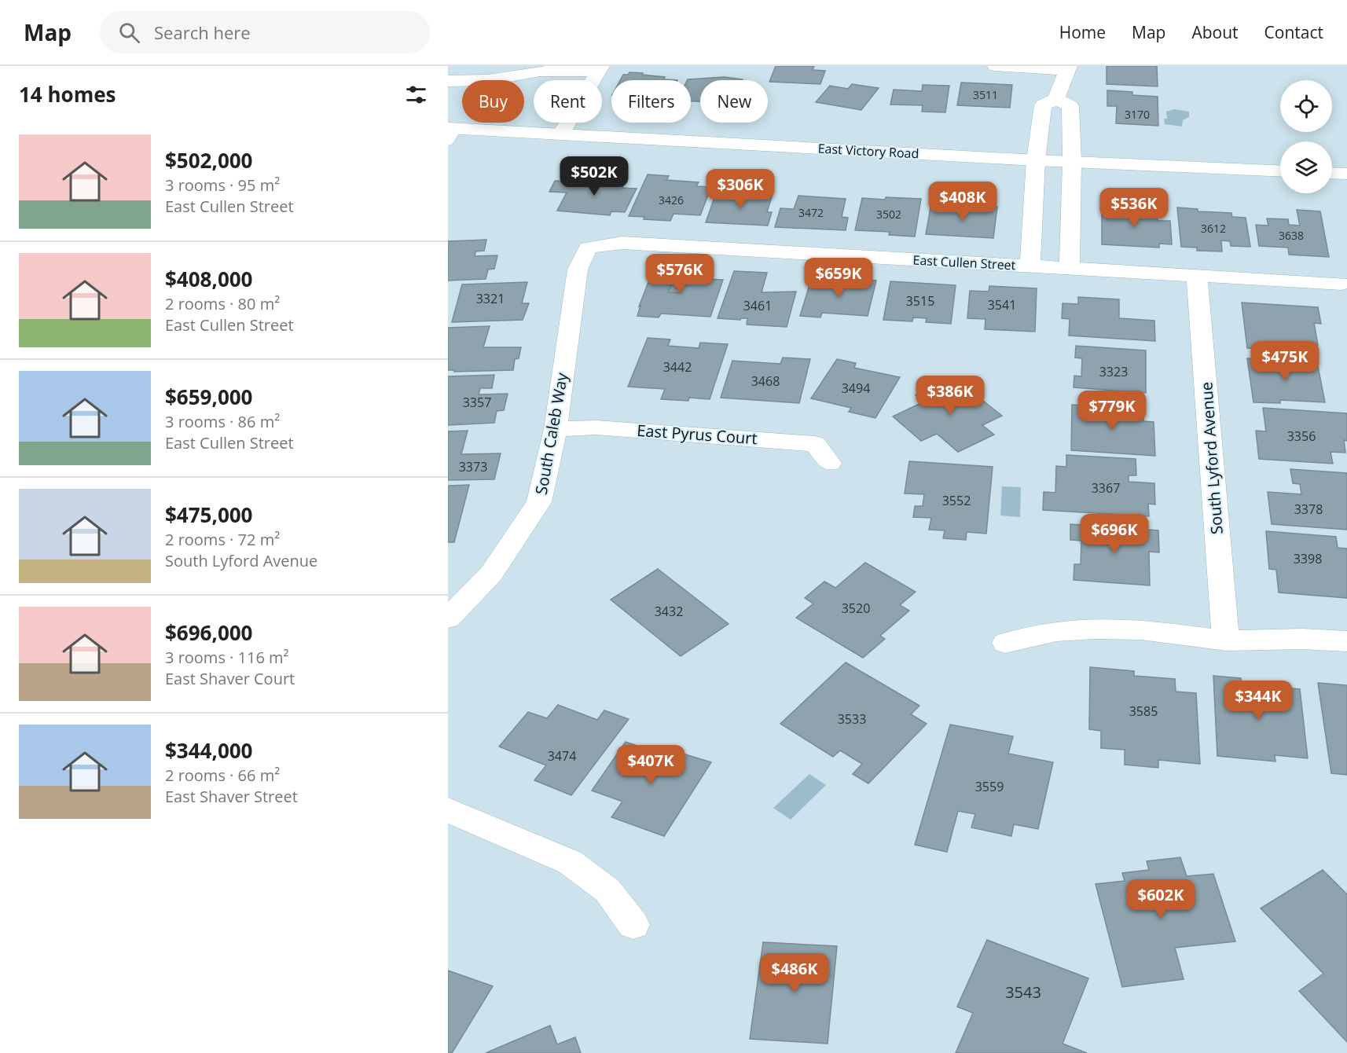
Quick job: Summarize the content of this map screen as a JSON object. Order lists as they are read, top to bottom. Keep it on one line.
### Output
{"streets":{"street":["East Victory Road","East Cullen Street","South Caleb Way","East Pyrus Court","South Lyford Avenue"]},"crossings":[["East Cullen Street","South Caleb Way"],["East Cullen Street","South Lyford Avenue"],["South Caleb Way","East Pyrus Court"]],"house_numbers":["3511","3170","3426","3472","3502","3612","3638","3321","3515","3541","3461","3442","3323","3468","3494","3357","3356","3373","3367","3552","3378","3398","3520","3432","3585","3533","3474","3559","3543"],"page":{"header":"Map","search":"Search here","nav":["Home","Map","About","Contact"],"heading":"14 homes","chip":["Buy","Rent","Filters","New"],"list":[{"name":"$502,000","note":"3 rooms · 95 m² · East Cullen Street"},{"name":"$408,000","note":"2 rooms · 80 m² · East Cullen Street"},{"name":"$659,000","note":"3 rooms · 86 m² · East Cullen Street"},{"name":"$475,000","note":"2 rooms · 72 m² · South Lyford Avenue"},{"name":"$696,000","note":"3 rooms · 116 m² · East Shaver Court"},{"name":"$344,000","note":"2 rooms · 66 m² · East Shaver Street"}],"price":["$502K","$306K","$408K","$536K","$576K","$659K","$475K","$386K","$779K","$696K","$344K","$407K","$602K","$486K"]}}
